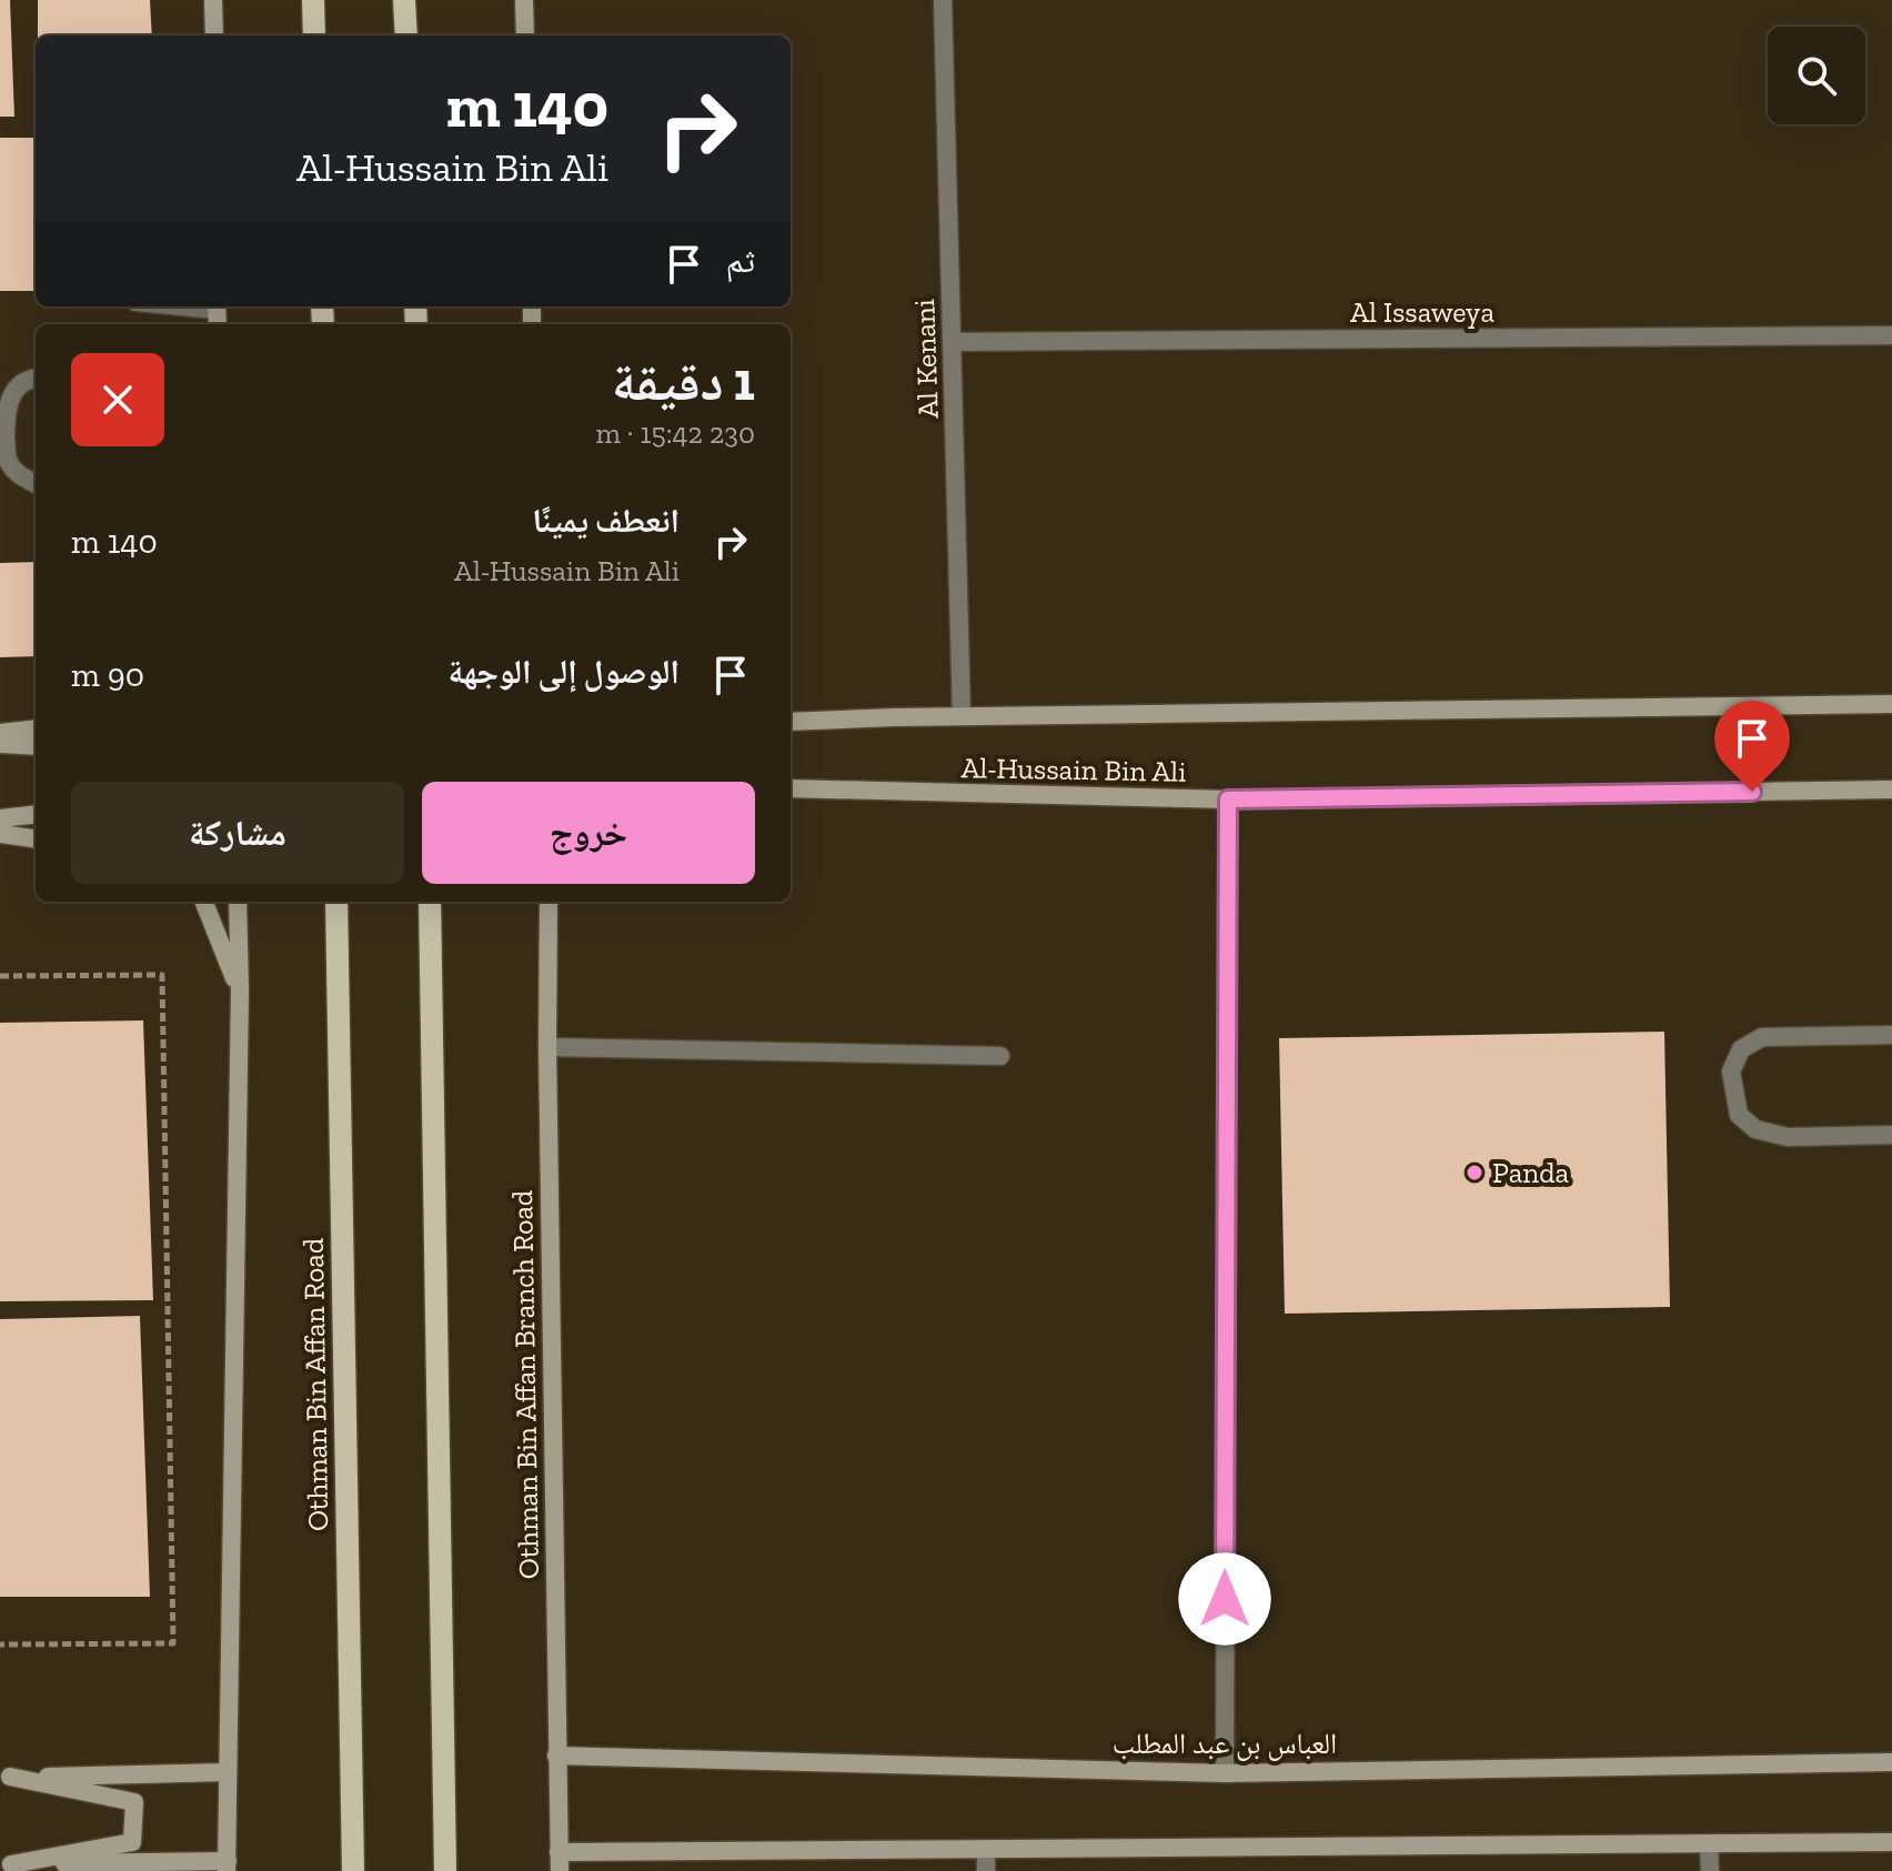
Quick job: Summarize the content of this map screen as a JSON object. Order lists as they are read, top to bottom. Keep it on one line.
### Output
{"streets":{"main road":["Othman Bin Affan Road"],"street":["Al Issaweya","Al Kenani","Al-Hussain Bin Ali","Othman Bin Affan Branch Road","العباس بن عبد المطلب"]},"crossings":[["Al Issaweya","Al Kenani"],["Al Kenani","Al-Hussain Bin Ali"],["Othman Bin Affan Branch Road","العباس بن عبد المطلب"]],"places":["Panda"],"page":{"turn":["140 m","Al-Hussain Bin Ali"],"then":"ثم","heading":["1 دقيقة","230 m · 15:42"],"list":[{"name":"انعطف يمينًا","note":"Al-Hussain Bin Ali","value":"140 m"},{"name":"الوصول إلى الوجهة","value":"90 m"}],"buttons":["خروج","مشاركة"]}}
